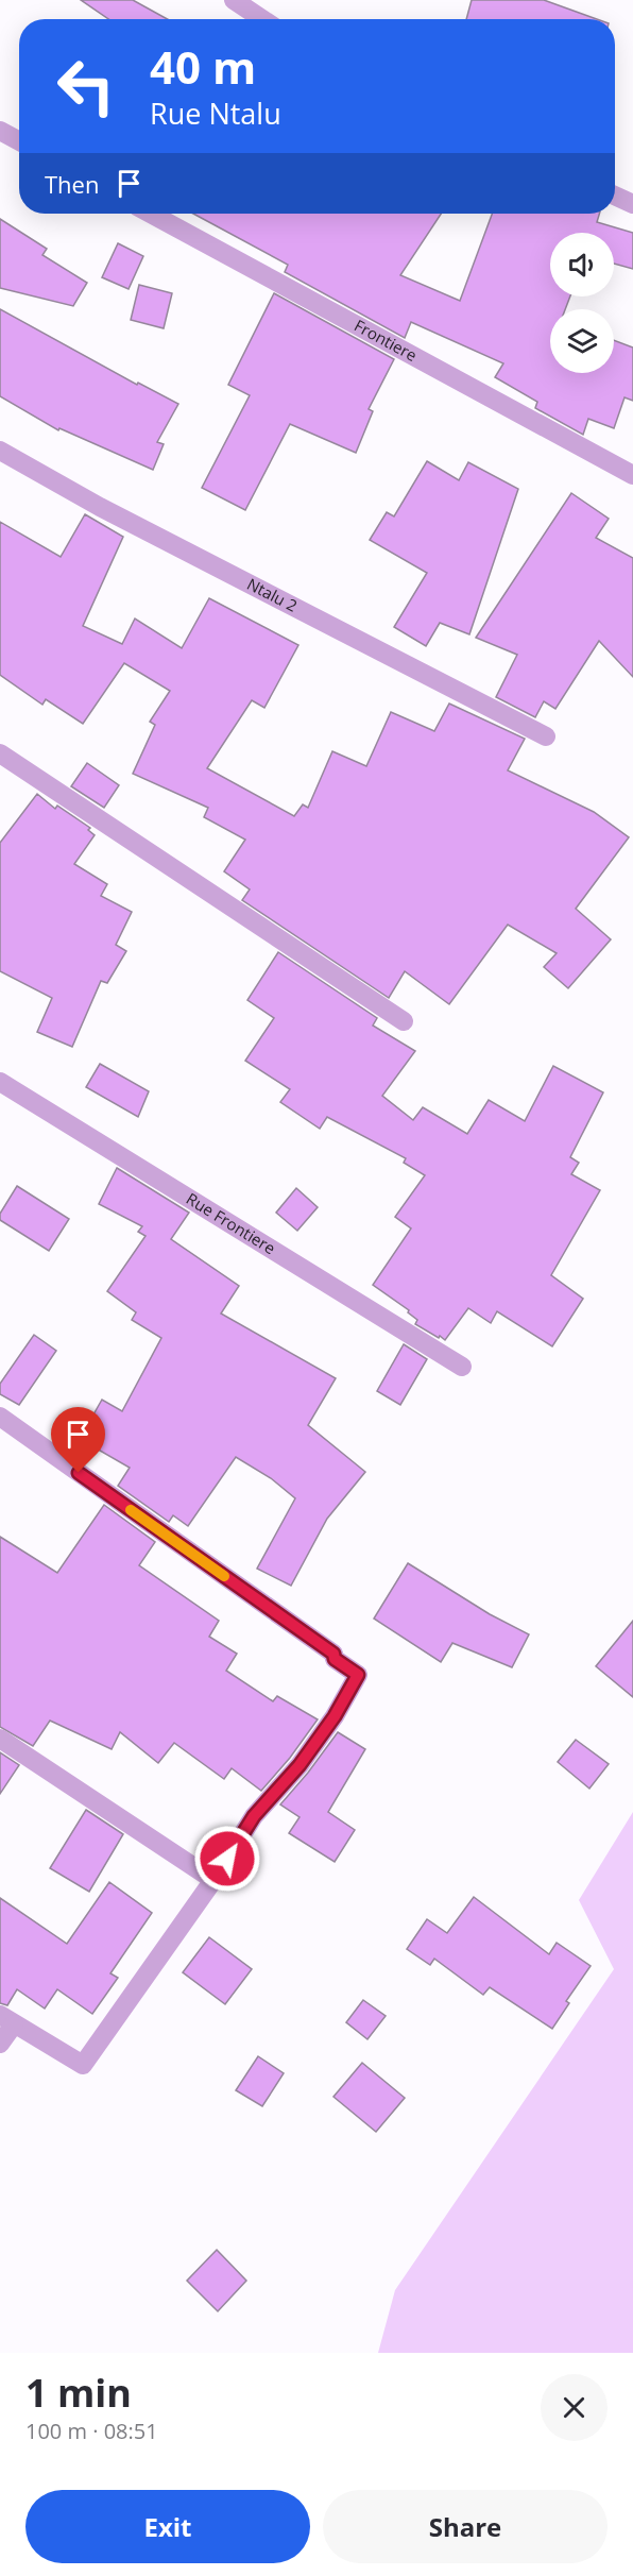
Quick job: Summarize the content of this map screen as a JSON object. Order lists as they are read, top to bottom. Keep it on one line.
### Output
{"streets":{"street":["Frontiere","Ntalu 2","Rue Frontiere"]},"page":{"turn":["40 m","Rue Ntalu"],"then":"Then","heading":["1 min","100 m · 08:51"],"buttons":["Exit","Share"]}}
